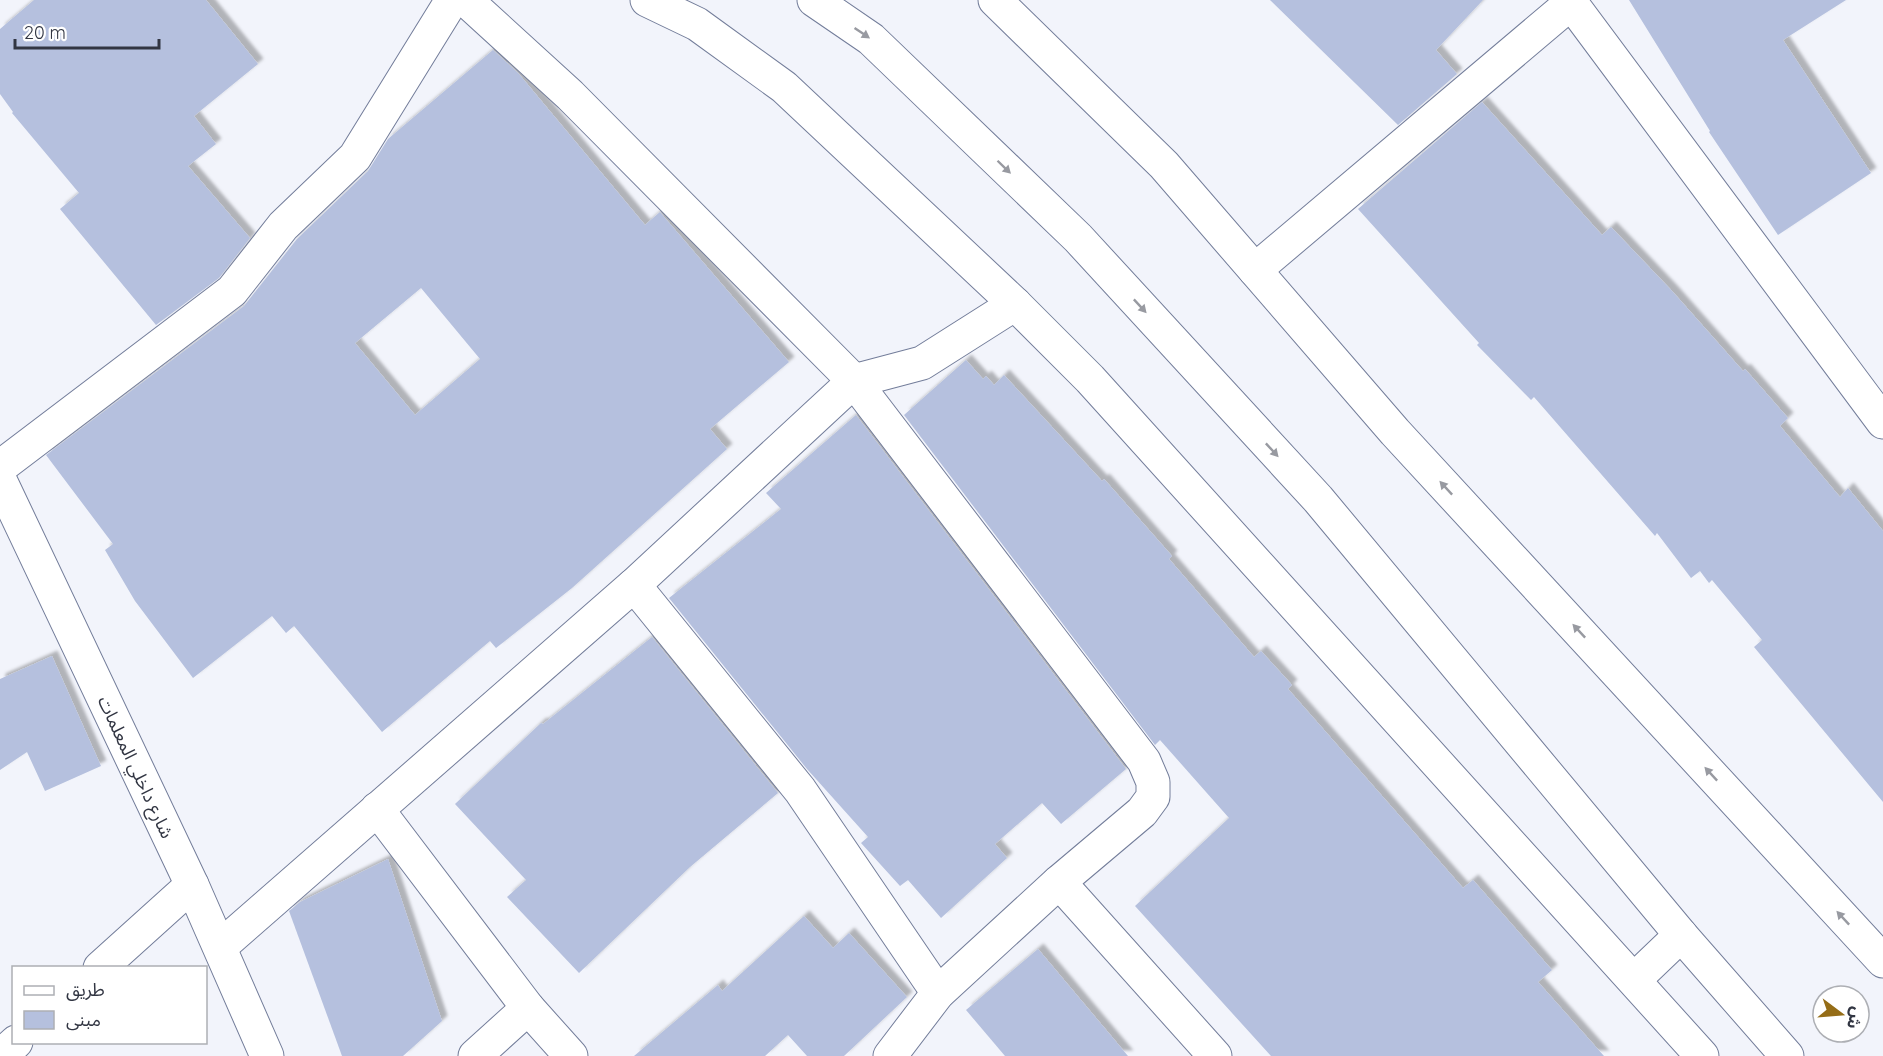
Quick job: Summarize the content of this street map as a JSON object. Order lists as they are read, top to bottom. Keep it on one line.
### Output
{"streets":{"street":["شارع داخلي المعلمات"]},"legend":["طريق","مبنى"],"scale_bar":"20 m","north":"right"}
